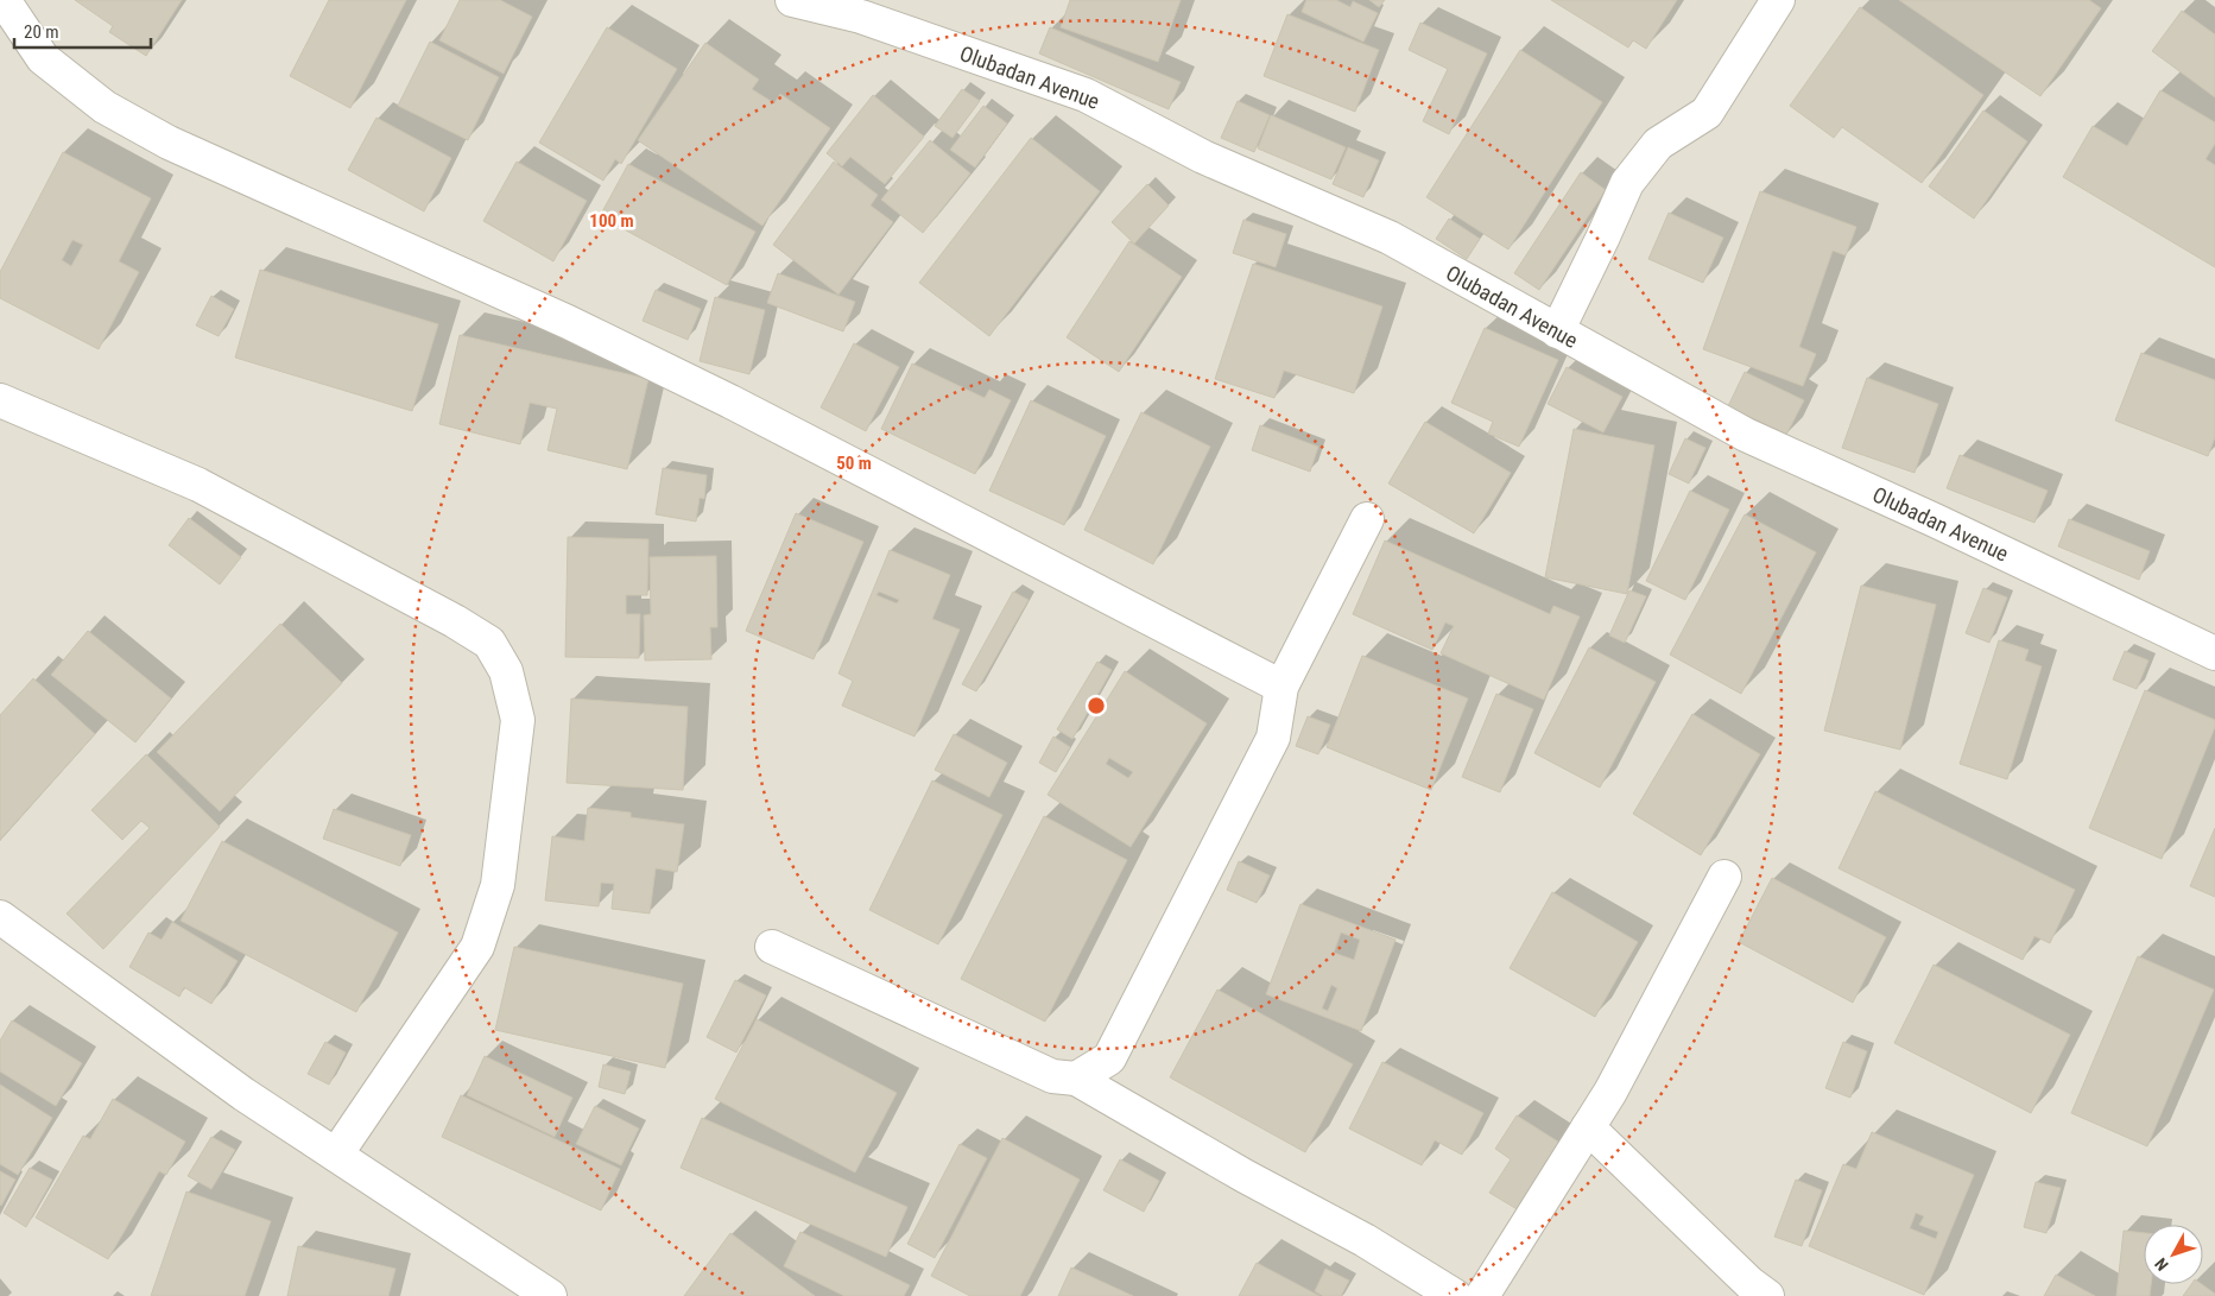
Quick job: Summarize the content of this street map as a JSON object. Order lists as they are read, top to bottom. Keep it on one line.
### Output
{"streets":{"street":["Olubadan Avenue"]},"scale_bar":"20 m","north":"bottom left","rings":["100 m","50 m"]}
